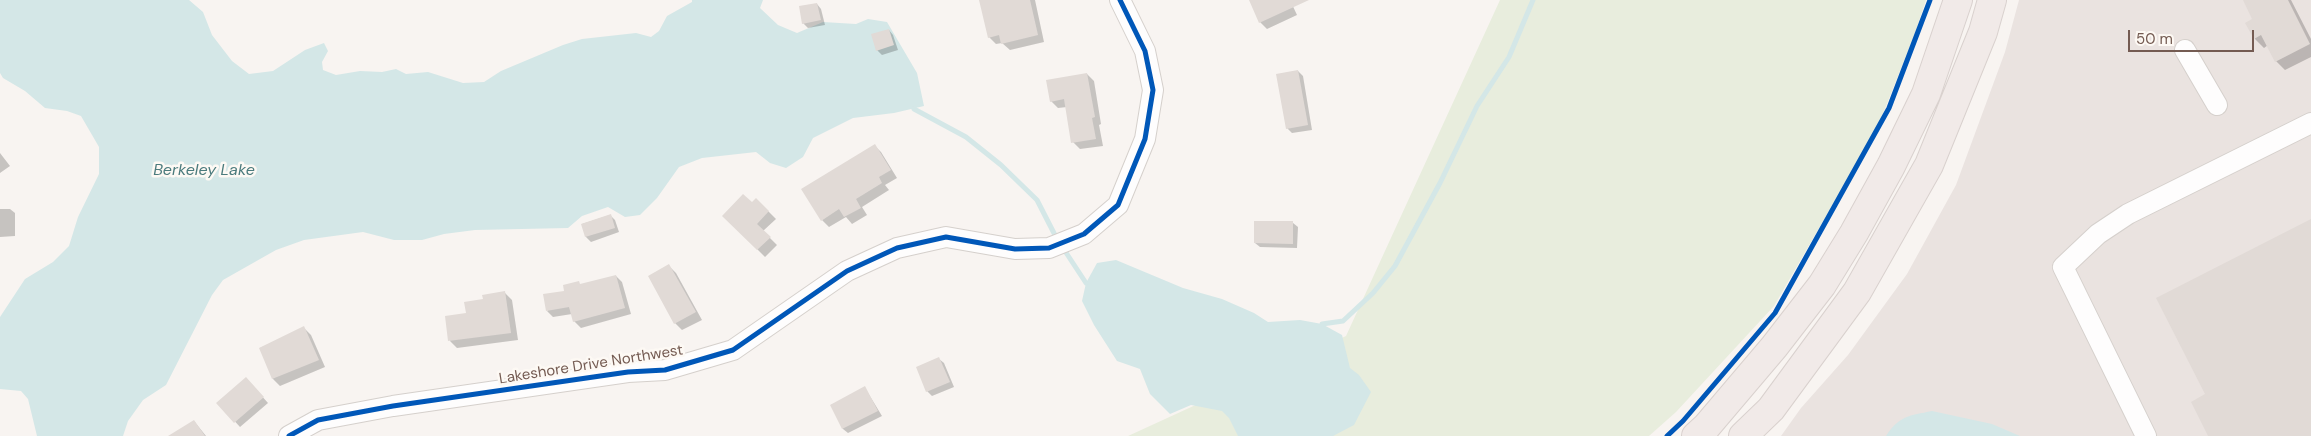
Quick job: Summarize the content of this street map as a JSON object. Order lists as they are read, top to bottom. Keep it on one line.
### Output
{"streets":{"street":["Lakeshore Drive Northwest"]},"water":["Berkeley Lake"],"scale_bar":"50 m"}
